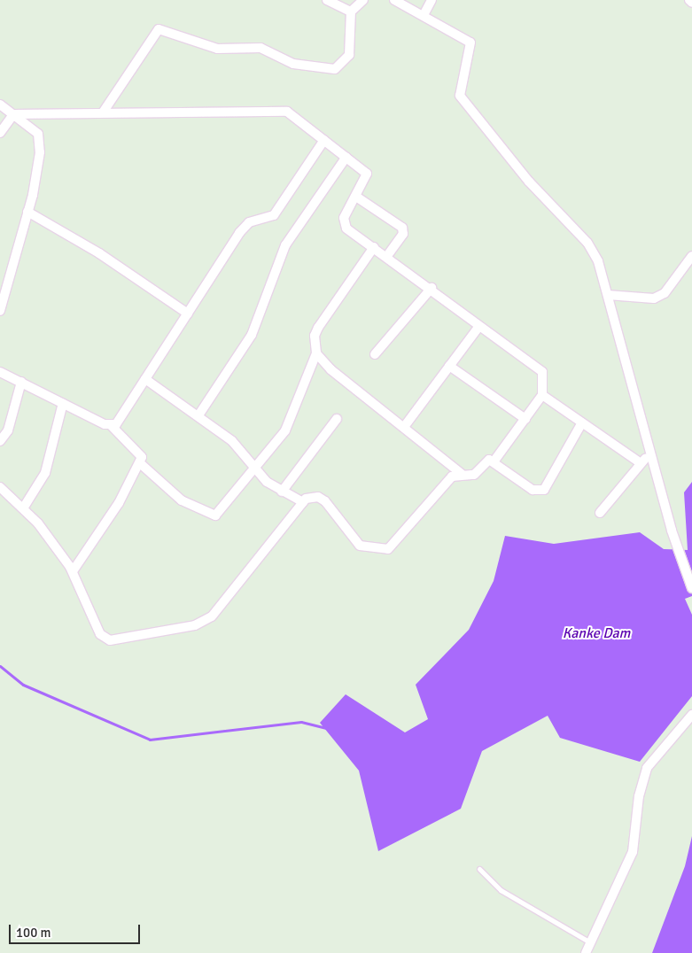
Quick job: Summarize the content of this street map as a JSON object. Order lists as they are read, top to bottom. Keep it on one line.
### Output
{"water":["Kanke Dam"],"scale_bar":"100 m"}
